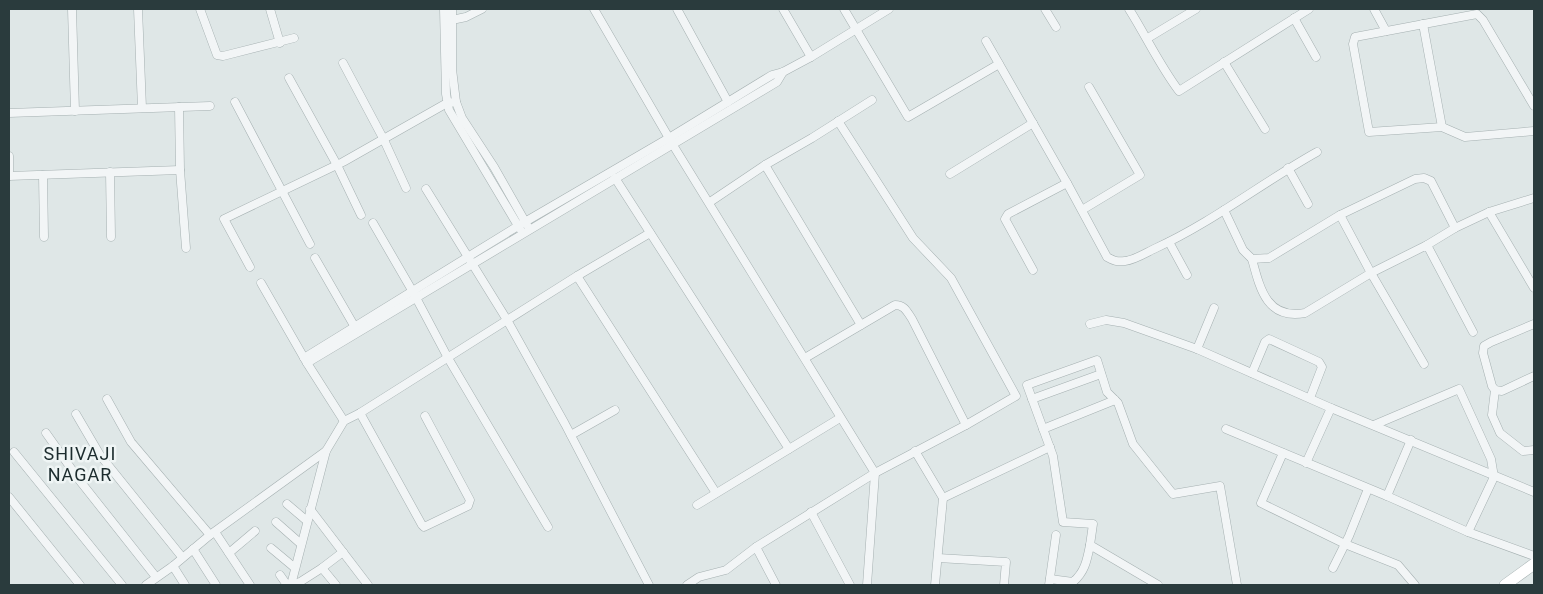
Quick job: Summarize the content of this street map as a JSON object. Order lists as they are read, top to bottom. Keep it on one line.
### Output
{"districts":["SHIVAJI NAGAR"]}
